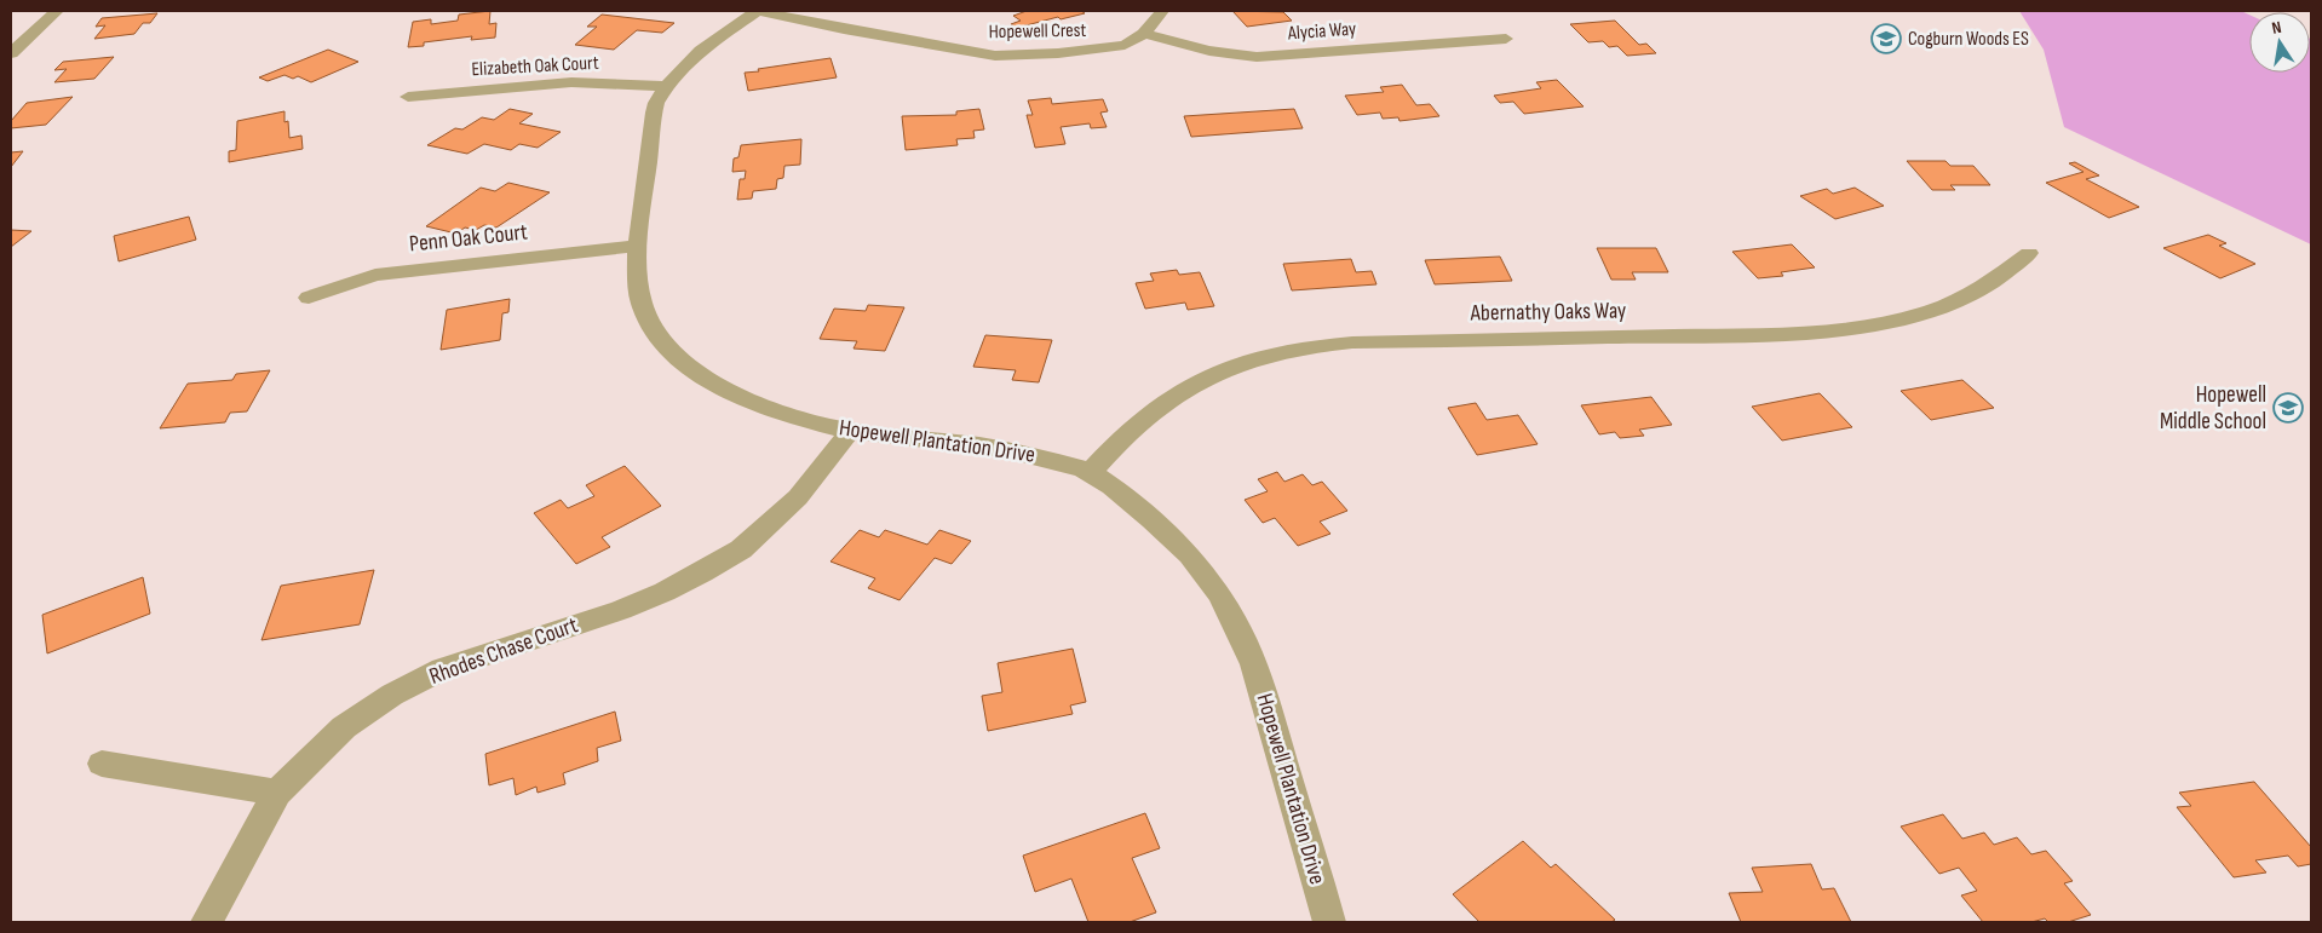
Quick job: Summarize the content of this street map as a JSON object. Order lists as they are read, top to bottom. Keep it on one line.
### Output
{"streets":{"street":["Hopewell Crest","Alycia Way","Elizabeth Oak Court","Penn Oak Court","Abernathy Oaks Way","Hopewell Plantation Drive","Rhodes Chase Court"]},"crossings":[["Hopewell Crest","Alycia Way"],["Hopewell Crest","Hopewell Plantation Drive"],["Elizabeth Oak Court","Hopewell Plantation Drive"],["Penn Oak Court","Hopewell Plantation Drive"],["Abernathy Oaks Way","Hopewell Plantation Drive"],["Hopewell Plantation Drive","Rhodes Chase Court"]],"places":{"school or university":["Cogburn Woods ES","Hopewell Middle School"]},"north":"top"}
